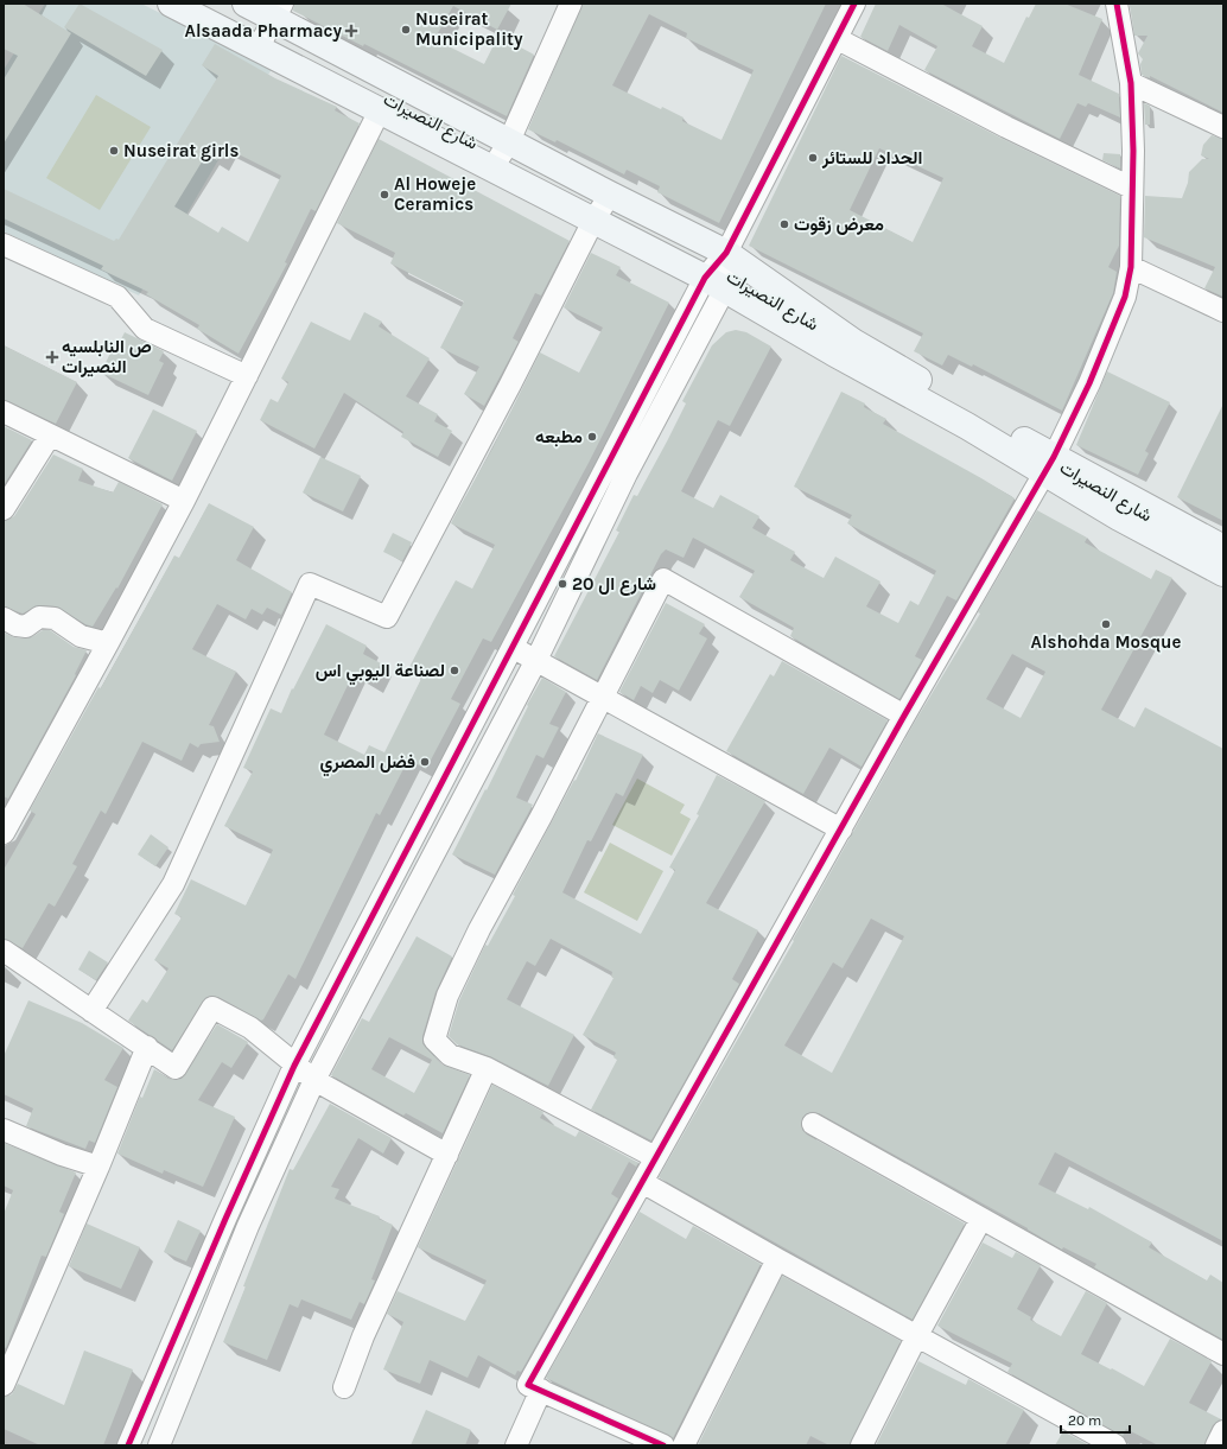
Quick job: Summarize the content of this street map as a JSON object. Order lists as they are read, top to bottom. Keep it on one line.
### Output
{"streets":{"main road":["شارع النصيرات"]},"places":{"other":["Nuseirat Municipality","Nuseirat girls","الحداد للستائر","Al Howeje Ceramics","معرض زقوت","مطبعه","شارع ال 20","Alshohda Mosque","لصناعة اليوبي اس","فضل المصري"],"health":["Alsaada Pharmacy","ص النابلسيه النصيرات"]},"scale_bar":"20 m"}
